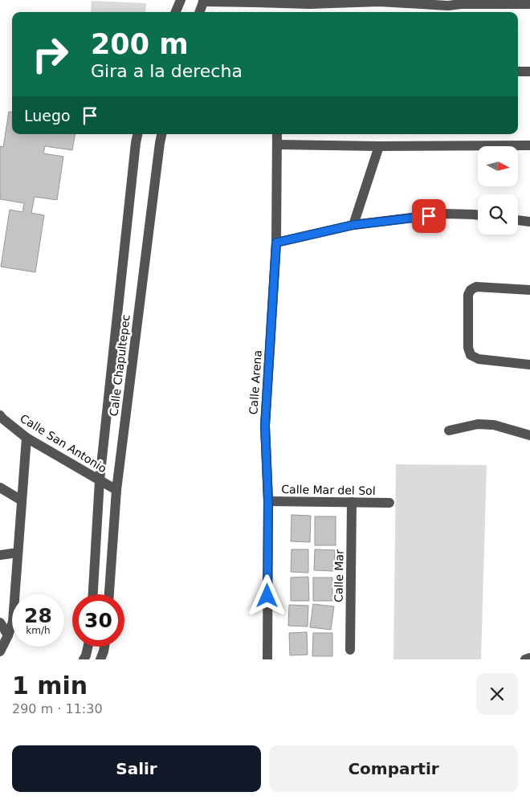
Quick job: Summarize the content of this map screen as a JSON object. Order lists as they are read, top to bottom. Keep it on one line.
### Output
{"streets":{"street":["Calle Chapultepec","Calle Arena","Calle San Antonio","Calle Mar del Sol","Calle Mar"]},"crossings":[["Calle Chapultepec","Calle San Antonio"],["Calle Arena","Calle Mar del Sol"],["Calle Mar del Sol","Calle Mar"]],"north":"right","page":{"turn":["200 m","Gira a la derecha"],"then":"Luego","speed":"28 km/h","limit":"30","heading":["1 min","290 m · 11:30"],"buttons":["Salir","Compartir"]}}
